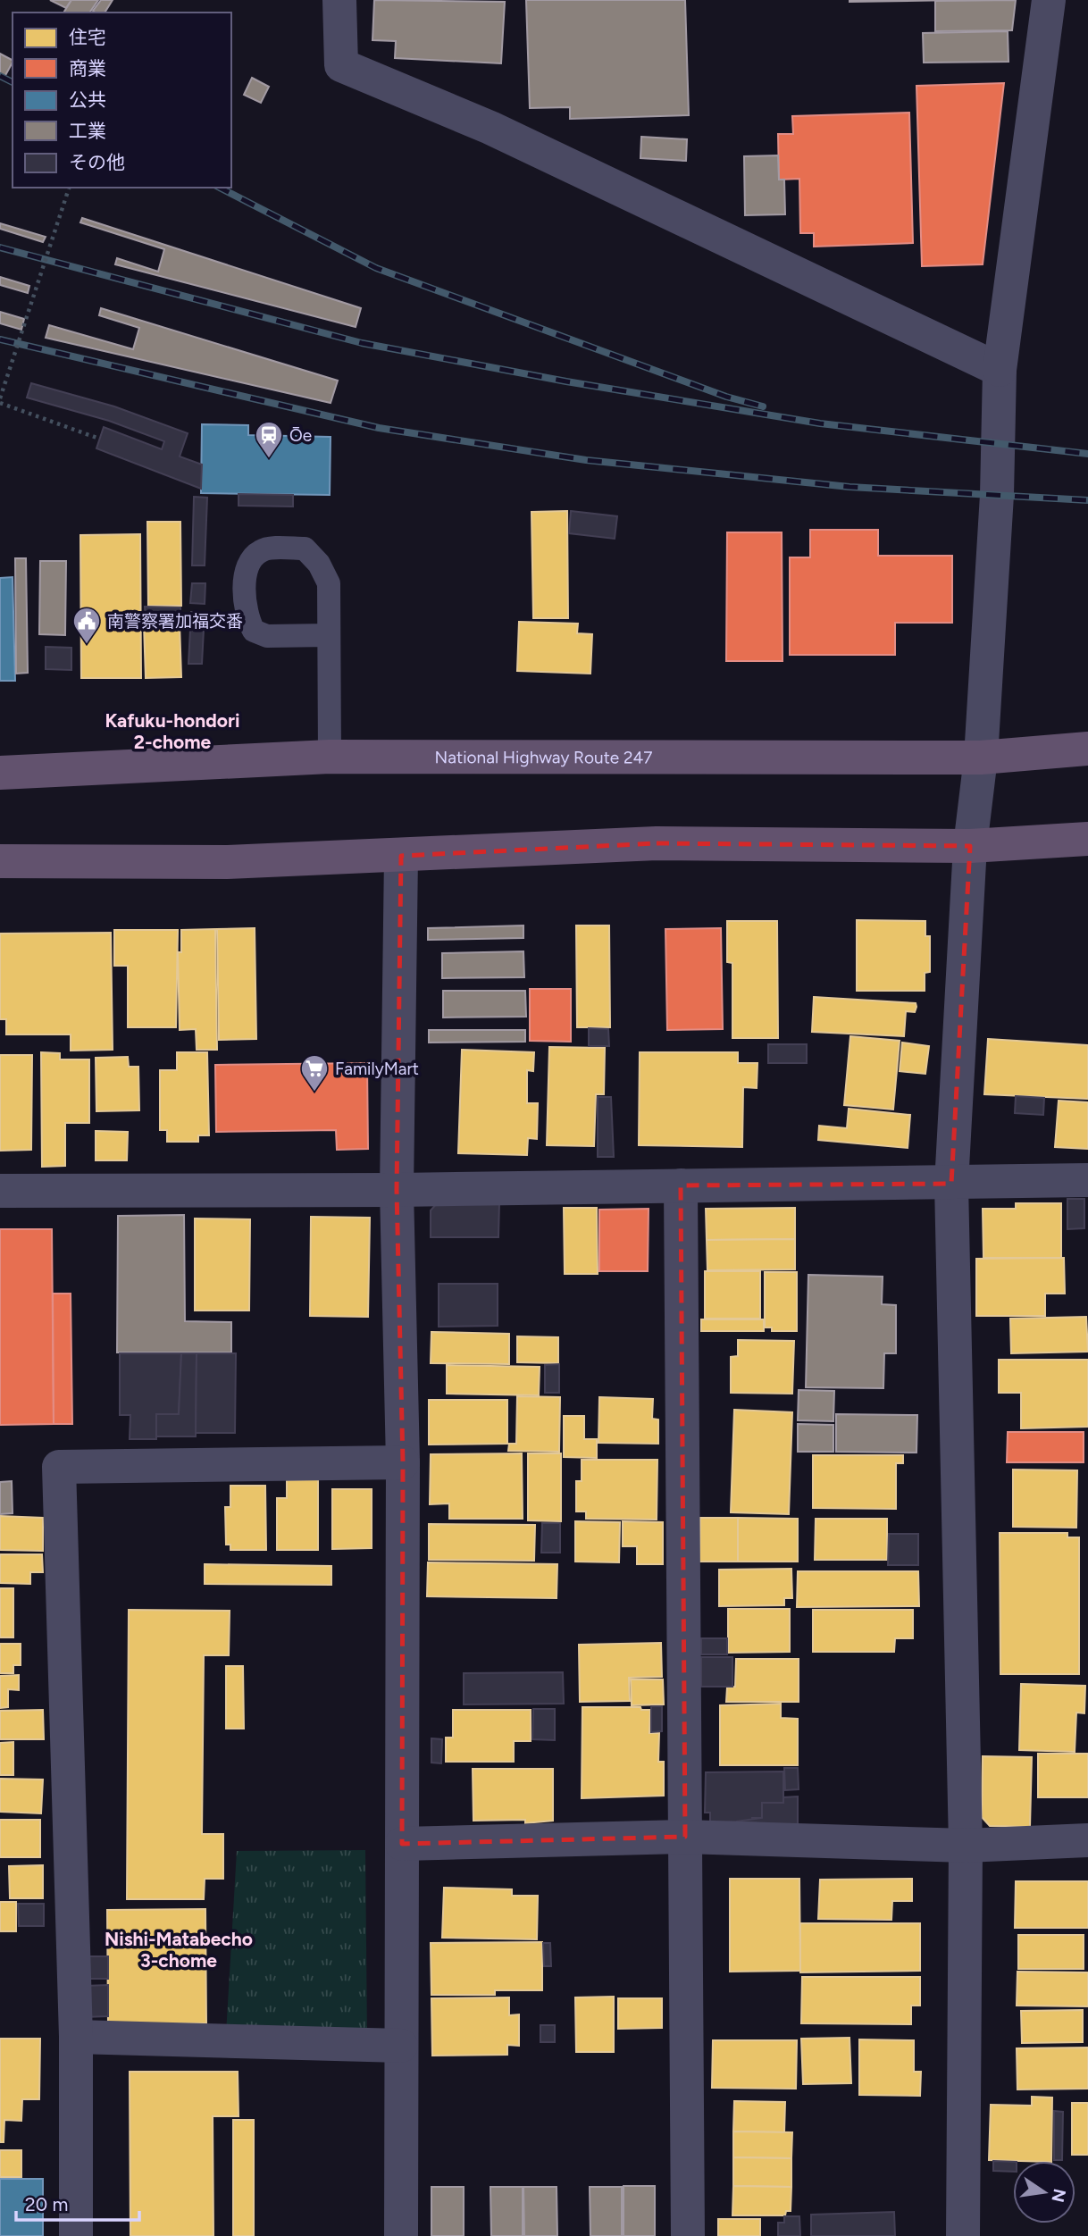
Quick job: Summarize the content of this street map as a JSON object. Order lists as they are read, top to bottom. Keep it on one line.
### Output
{"streets":{"highway":["National Highway Route 247"]},"districts":["Kafuku-hondori 2-chome","Nishi-Matabecho 3-chome"],"places":{"station":["Ōe"],"public building":["南警察署加福交番"],"supermarket":["FamilyMart"]},"legend":["住宅","商業","公共","工業","その他"],"scale_bar":"20 m","north":"right"}
